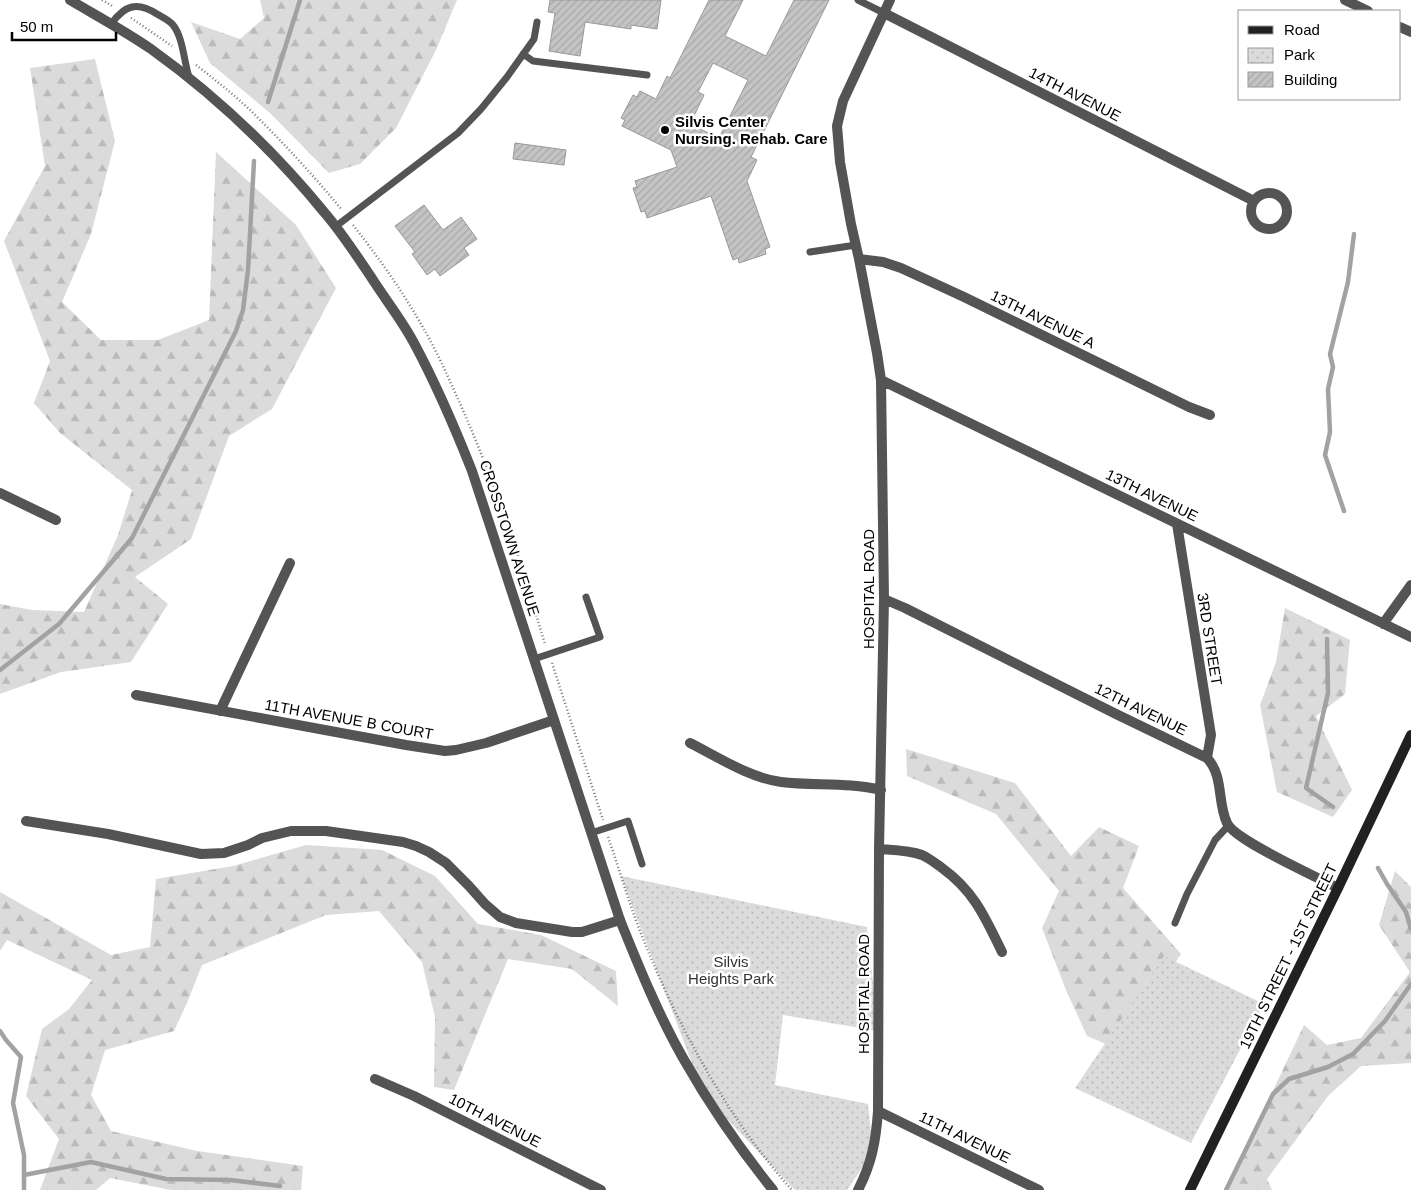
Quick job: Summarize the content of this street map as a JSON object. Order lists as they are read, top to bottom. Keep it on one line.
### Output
{"streets":{"main road":["19TH STREET - 1ST STREET"],"street":["14TH AVENUE","13TH AVENUE A","13TH AVENUE","CROSSTOWN AVENUE","HOSPITAL ROAD","3RD STREET","12TH AVENUE","11TH AVENUE B COURT","10TH AVENUE","11TH AVENUE"]},"crossings":[["14TH AVENUE","HOSPITAL ROAD"],["13TH AVENUE A","HOSPITAL ROAD"],["13TH AVENUE","HOSPITAL ROAD"],["13TH AVENUE","3RD STREET"],["CROSSTOWN AVENUE","11TH AVENUE B COURT"],["HOSPITAL ROAD","12TH AVENUE"],["HOSPITAL ROAD","11TH AVENUE"],["3RD STREET","12TH AVENUE"]],"parks":["Silvis Heights Park"],"places":["Silvis Center Nursing. Rehab. Care"],"legend":["Road","Park","Building"],"scale_bar":"50 m"}
